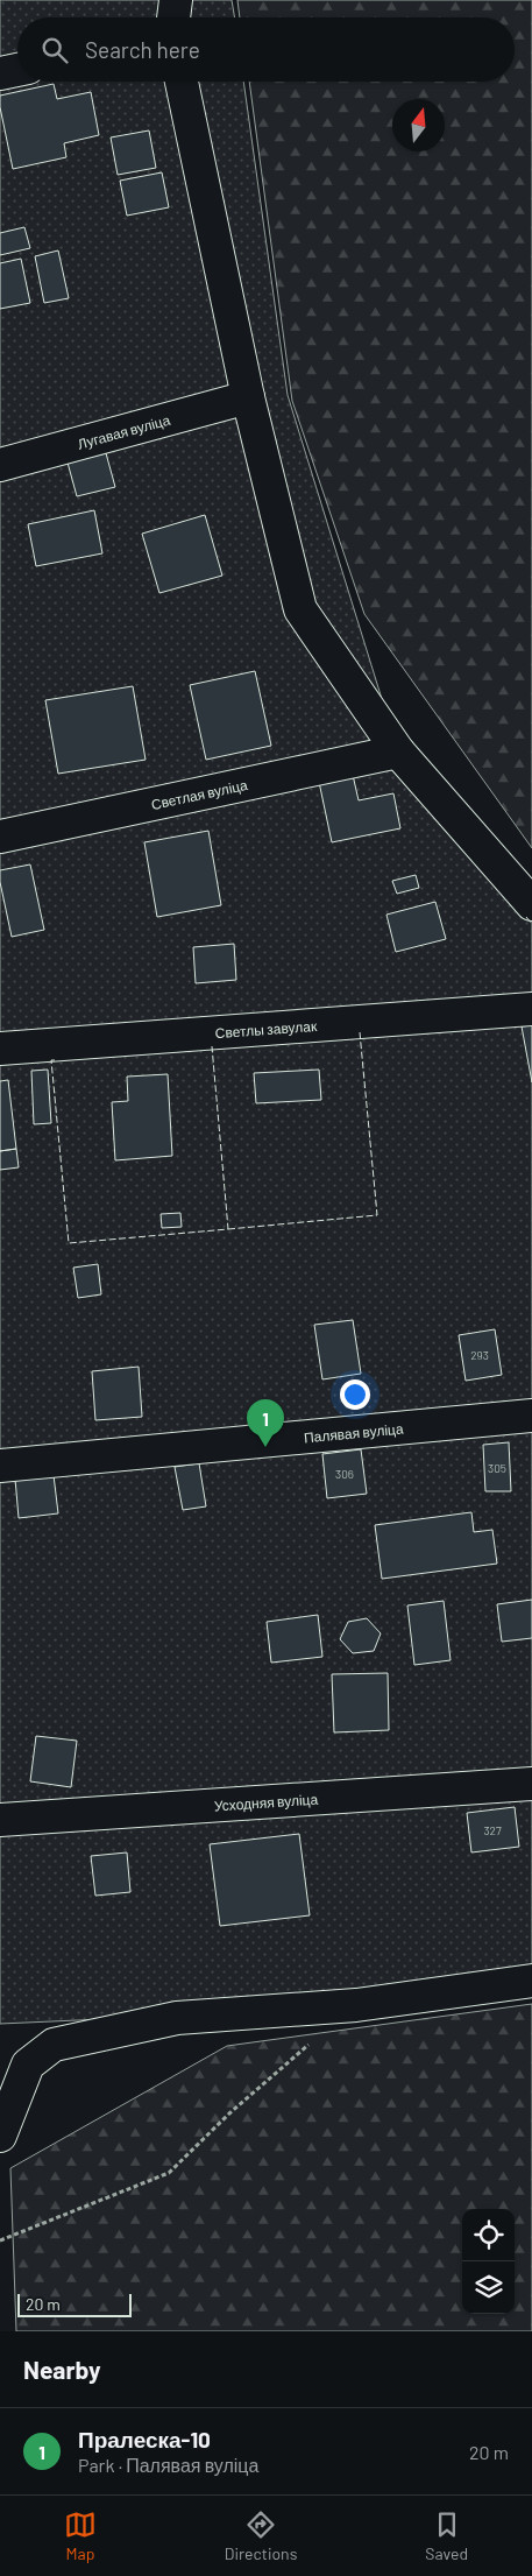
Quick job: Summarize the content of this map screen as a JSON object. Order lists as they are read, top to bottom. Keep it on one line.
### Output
{"streets":{"street":["Лугавая вуліца","Светлая вуліца","Светлы завулак","Палявая вуліца","Усходняя вуліца"]},"house_numbers":["293","305","306","327"],"scale_bar":"20 m","north":"top","page":{"search":"Search here","pins":"1","scale":"20 m","heading":"Nearby","list":[{"mark":"1","name":"Пралеска-10","note":"Park · Палявая вуліца","value":"20 m"}],"nav":["Map","Directions","Saved"]}}
